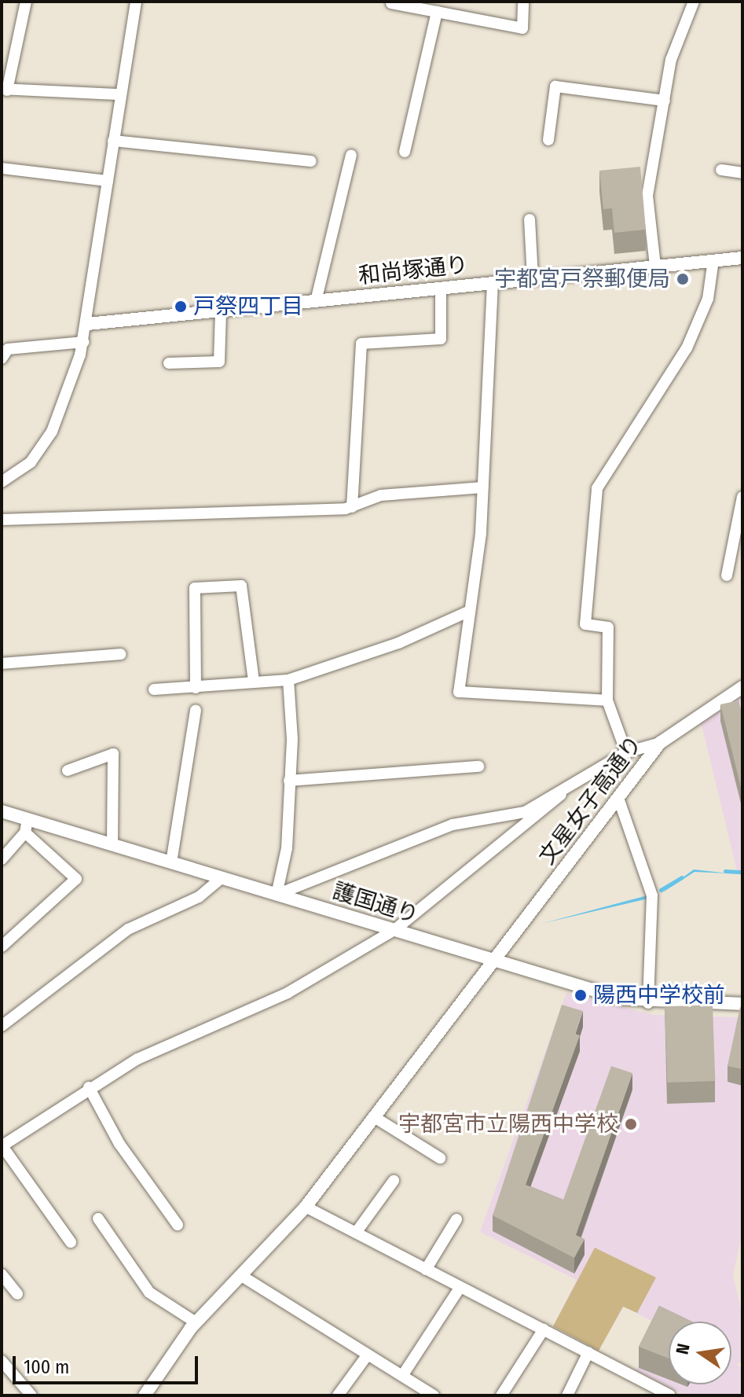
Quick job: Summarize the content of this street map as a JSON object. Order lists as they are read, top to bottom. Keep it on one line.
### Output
{"streets":{"street":["和尚塚通り","文星女子高通り","護国通り"]},"crossings":[["文星女子高通り","護国通り"]],"places":["宇都宮戸祭郵便局","戸祭四丁目","陽西中学校前","宇都宮市立陽西中学校"],"scale_bar":"100 m","north":"left"}
